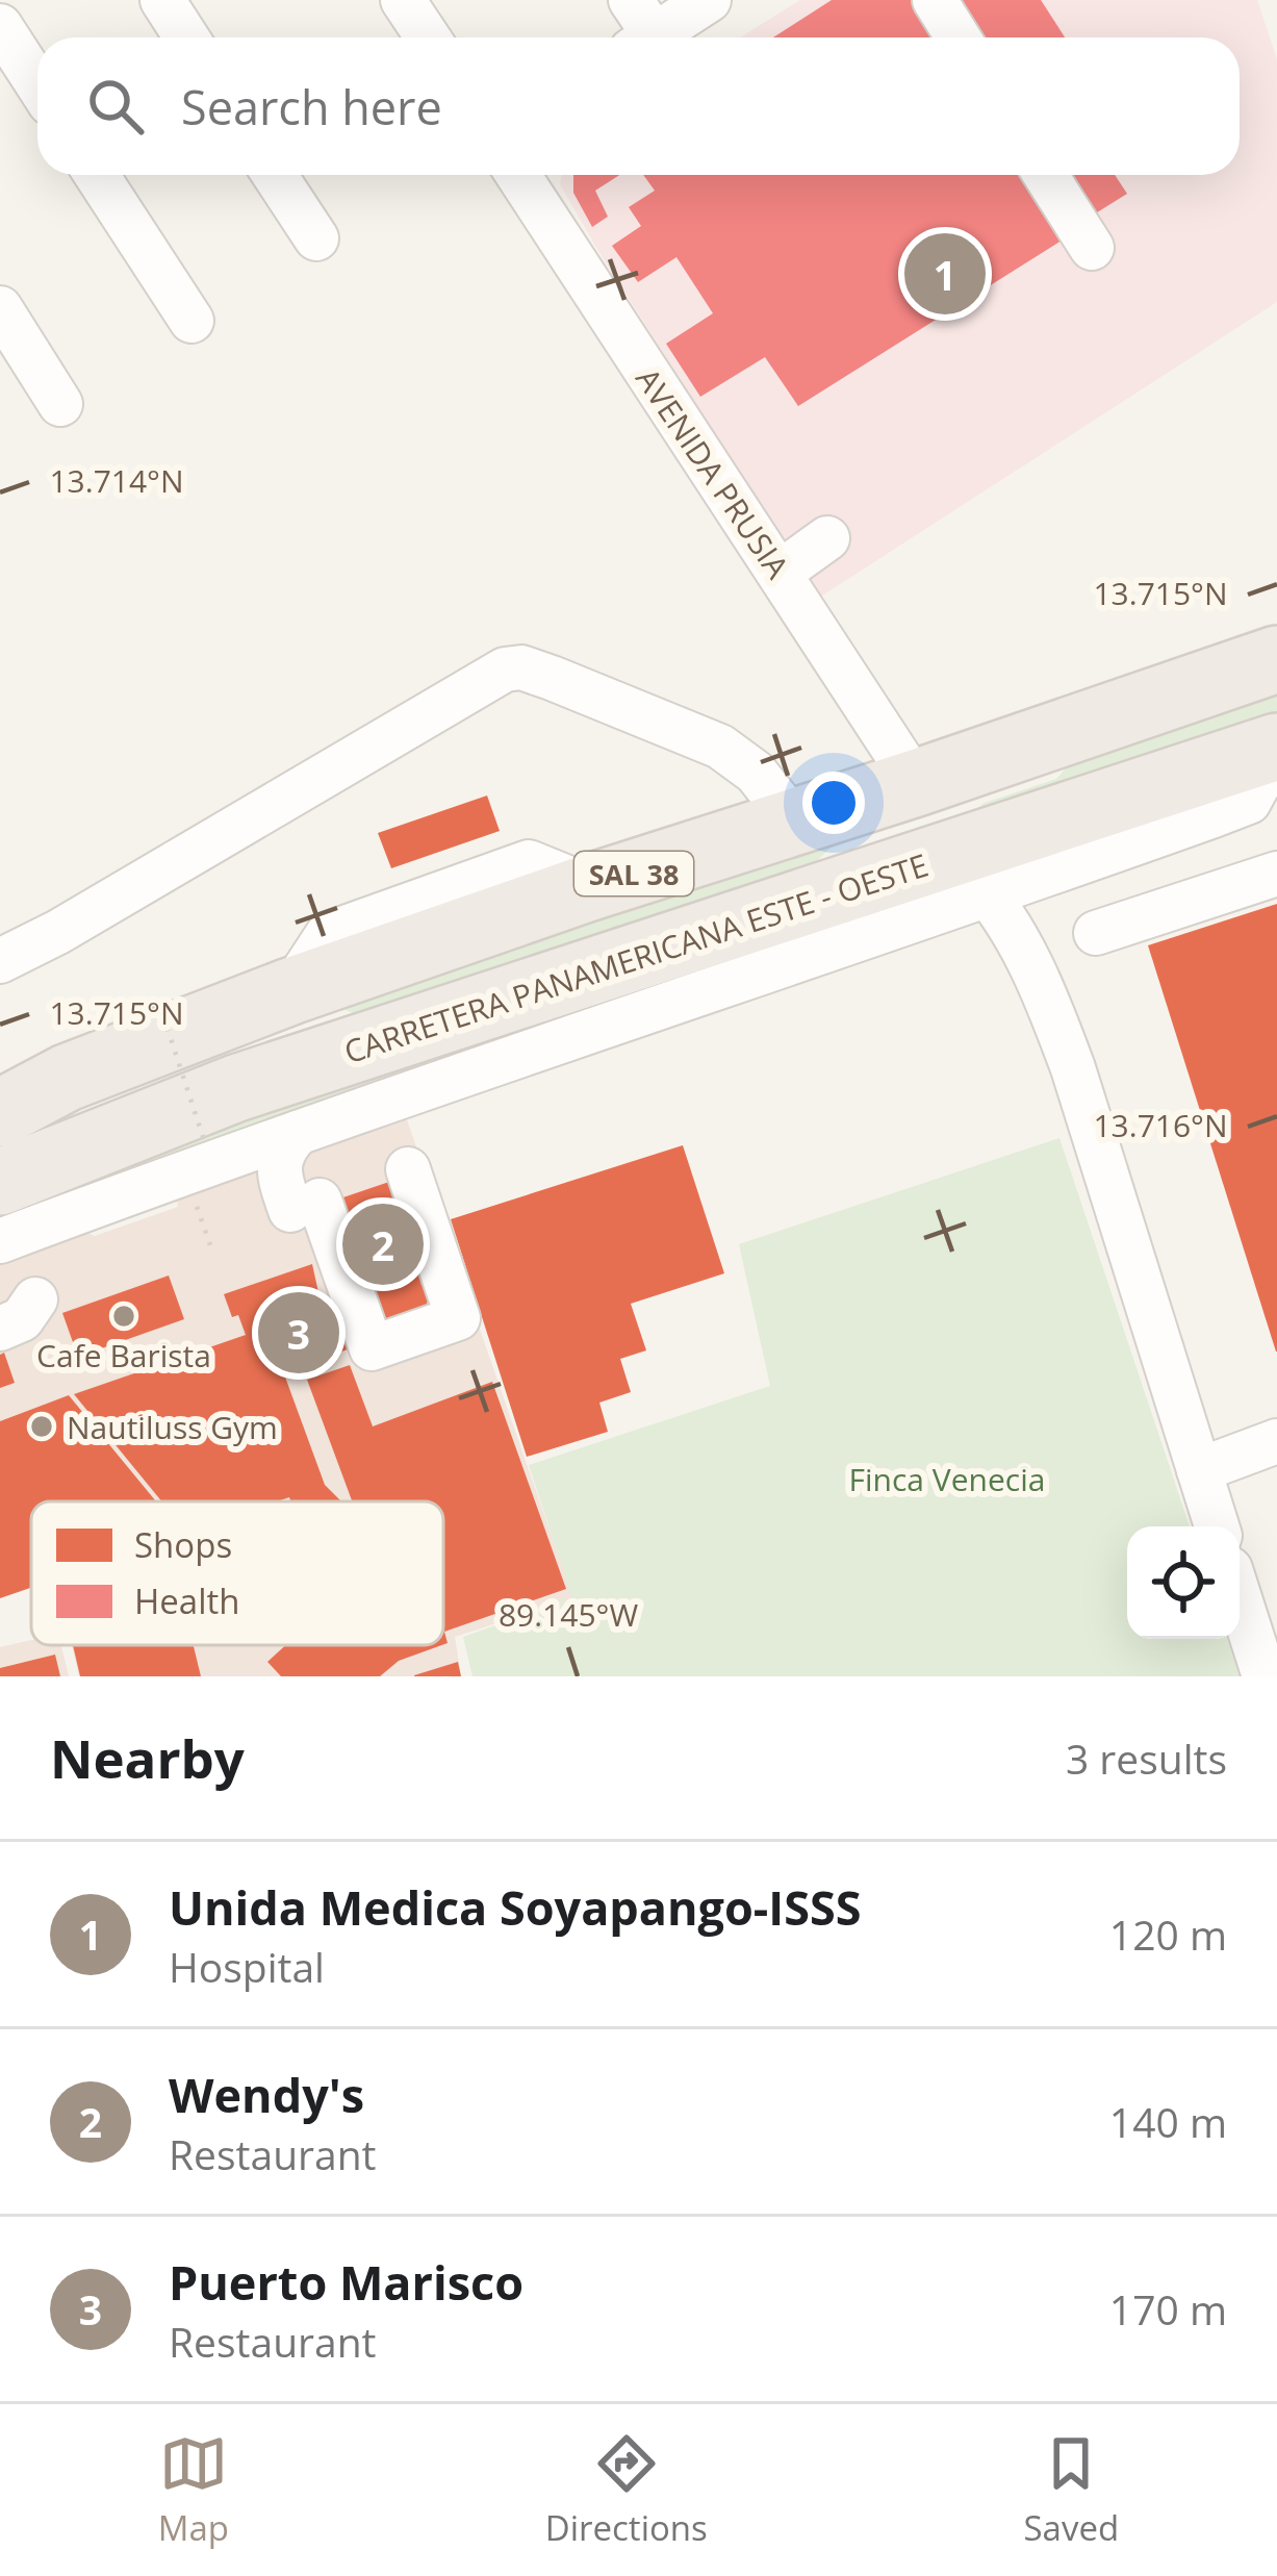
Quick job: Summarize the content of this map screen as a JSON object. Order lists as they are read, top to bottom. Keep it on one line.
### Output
{"streets":{"highway":["SAL 38","CARRETERA PANAMERICANA ESTE - OESTE"],"street":["AVENIDA PRUSIA"]},"crossings":[["AVENIDA PRUSIA","SAL 38"]],"parks":["Finca Venecia"],"places":["Cafe Barista","Nautiluss Gym"],"legend":["Shops","Health"],"page":{"search":"Search here","pins":["1","2","3"],"heading":["Nearby","3 results"],"list":[{"mark":"1","name":"Unida Medica Soyapango-ISSS","note":"Hospital","value":"120 m"},{"mark":"2","name":"Wendy's","note":"Restaurant","value":"140 m"},{"mark":"3","name":"Puerto Marisco","note":"Restaurant","value":"170 m"}],"nav":["Map","Directions","Saved"]},"coordinates":["13.714°N","13.715°N","13.716°N","89.145°W"]}
